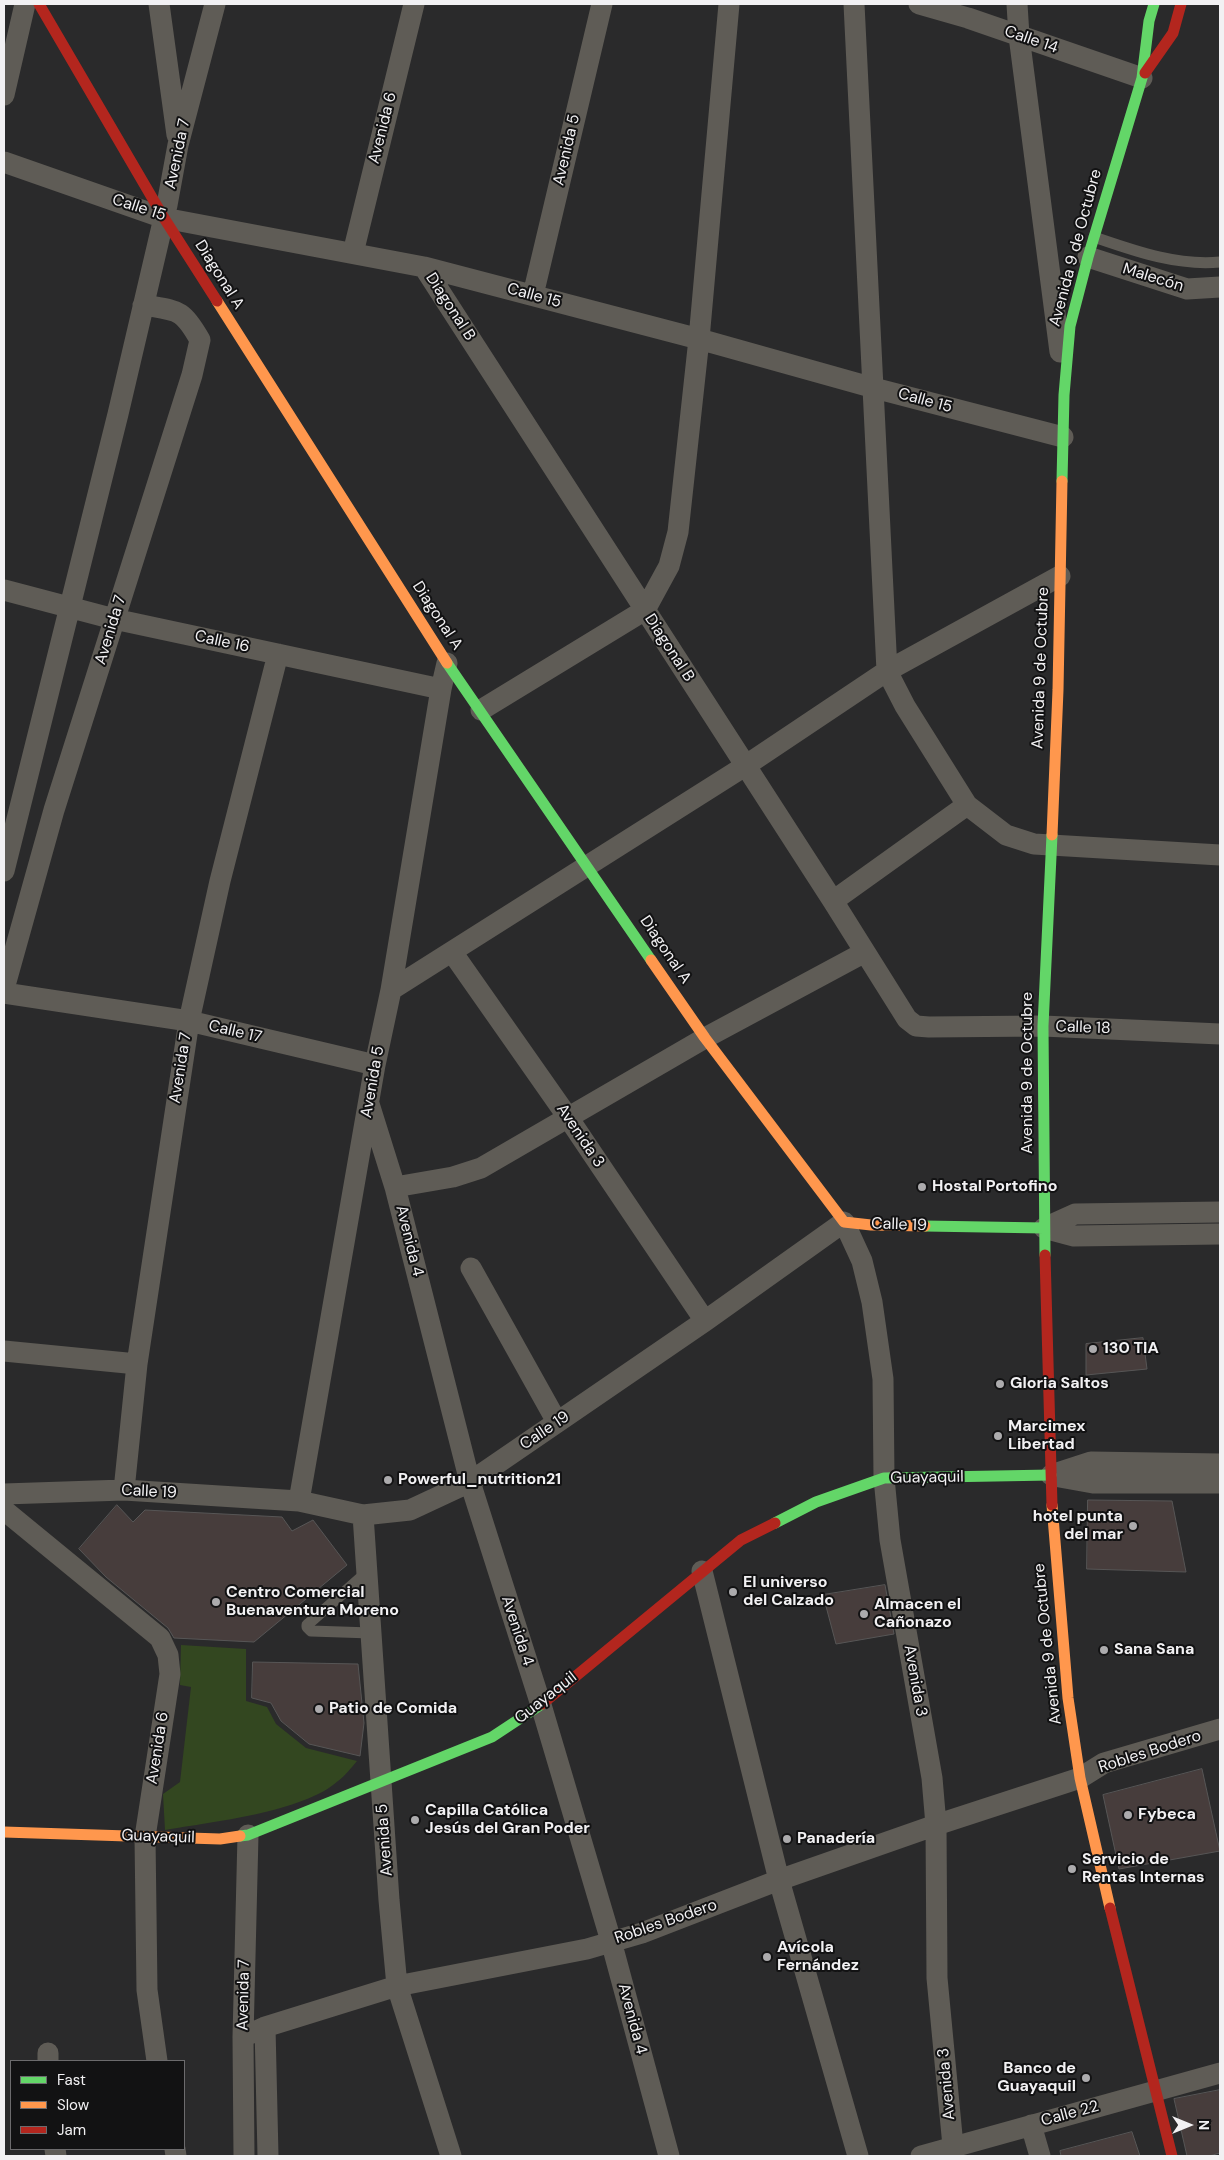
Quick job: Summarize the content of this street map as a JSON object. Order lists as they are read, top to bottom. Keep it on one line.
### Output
{"streets":{"street":["Calle 14","Avenida 6","Avenida 5","Avenida 7","Calle 15","Avenida 9 de Octubre","Diagonal A","Malecón","Diagonal B","Calle 16","Calle 18","Calle 17","Avenida 3","Calle 19","Avenida 4","Guayaquil","Robles Bodero","Calle 22"]},"crossings":[["Calle 14","Avenida 9 de Octubre"],["Avenida 6","Calle 15"],["Avenida 6","Guayaquil"],["Avenida 5","Calle 15"],["Avenida 5","Diagonal A"],["Avenida 5","Calle 16"],["Avenida 5","Calle 17"],["Avenida 5","Calle 19"],["Avenida 5","Avenida 4"],["Avenida 5","Guayaquil"],["Avenida 5","Robles Bodero"],["Avenida 7","Calle 15"],["Avenida 7","Diagonal A"],["Avenida 7","Calle 16"],["Avenida 7","Calle 17"],["Avenida 7","Calle 19"],["Avenida 7","Guayaquil"],["Avenida 7","Robles Bodero"],["Calle 15","Avenida 9 de Octubre"],["Calle 15","Diagonal A"],["Calle 15","Diagonal B"],["Avenida 9 de Octubre","Malecón"],["Avenida 9 de Octubre","Calle 18"],["Avenida 9 de Octubre","Calle 19"],["Avenida 9 de Octubre","Guayaquil"],["Avenida 9 de Octubre","Robles Bodero"],["Avenida 9 de Octubre","Calle 22"],["Diagonal A","Avenida 3"],["Diagonal A","Calle 19"],["Diagonal B","Calle 18"],["Avenida 3","Calle 19"],["Avenida 3","Guayaquil"],["Avenida 3","Robles Bodero"],["Avenida 3","Calle 22"],["Calle 19","Avenida 4"],["Avenida 4","Guayaquil"],["Avenida 4","Robles Bodero"]],"places":["Hostal Portofino","130 TIA","Gloria Saltos","Marcimex Libertad","Powerful_nutrition21","hotel punta del mar","El universo del Calzado","Centro Comercial Buenaventura Moreno","Almacen el Cañonazo","Sana Sana","Patio de Comida","Fybeca","Capilla Católica Jesús del Gran Poder","Panadería","Servicio de Rentas Internas","Avícola Fernández","Banco de Guayaquil"],"legend":["Fast","Slow","Jam"],"north":"right"}
